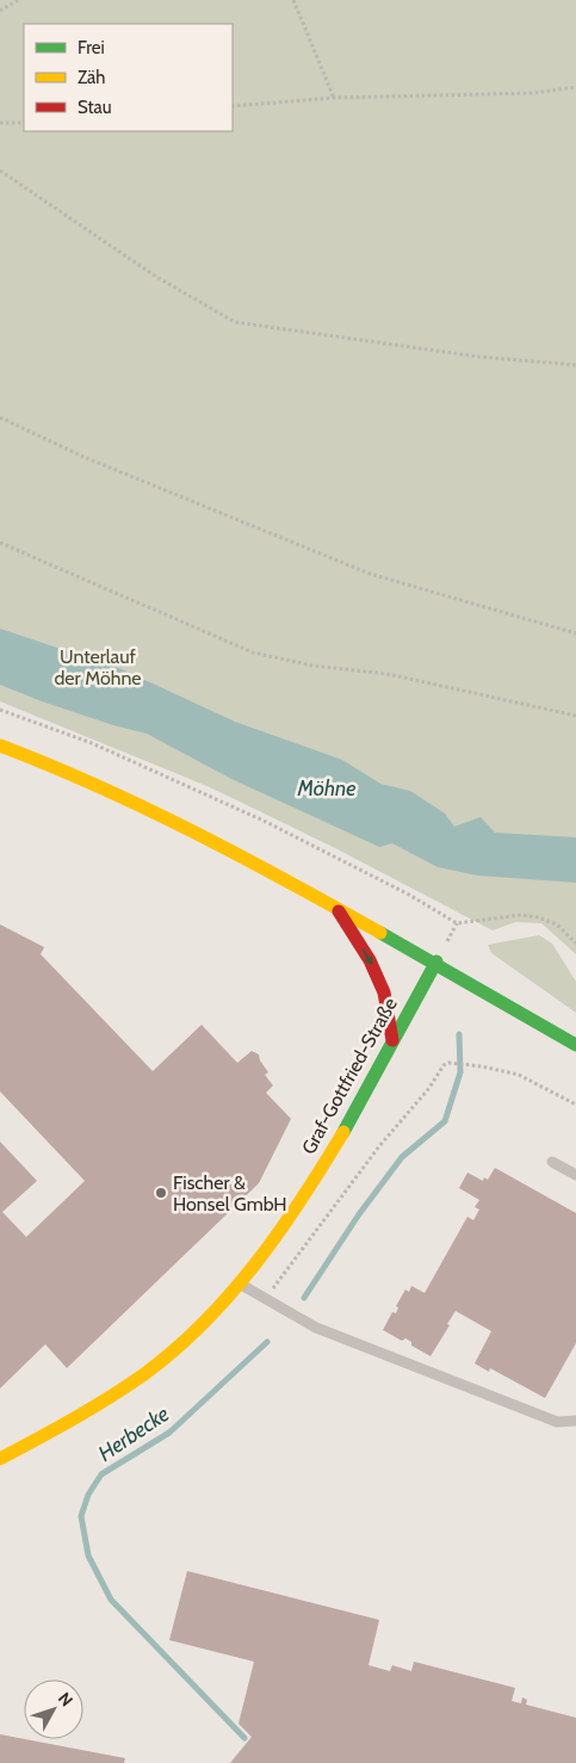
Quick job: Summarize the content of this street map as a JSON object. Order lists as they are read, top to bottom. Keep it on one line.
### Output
{"streets":{"main road":["Graf-Gottfried-Straße"]},"water":["Möhne","Herbecke"],"parks":["Unterlauf der Möhne"],"places":["Fischer & Honsel GmbH"],"legend":["Frei","Zäh","Stau"],"north":"top right"}
